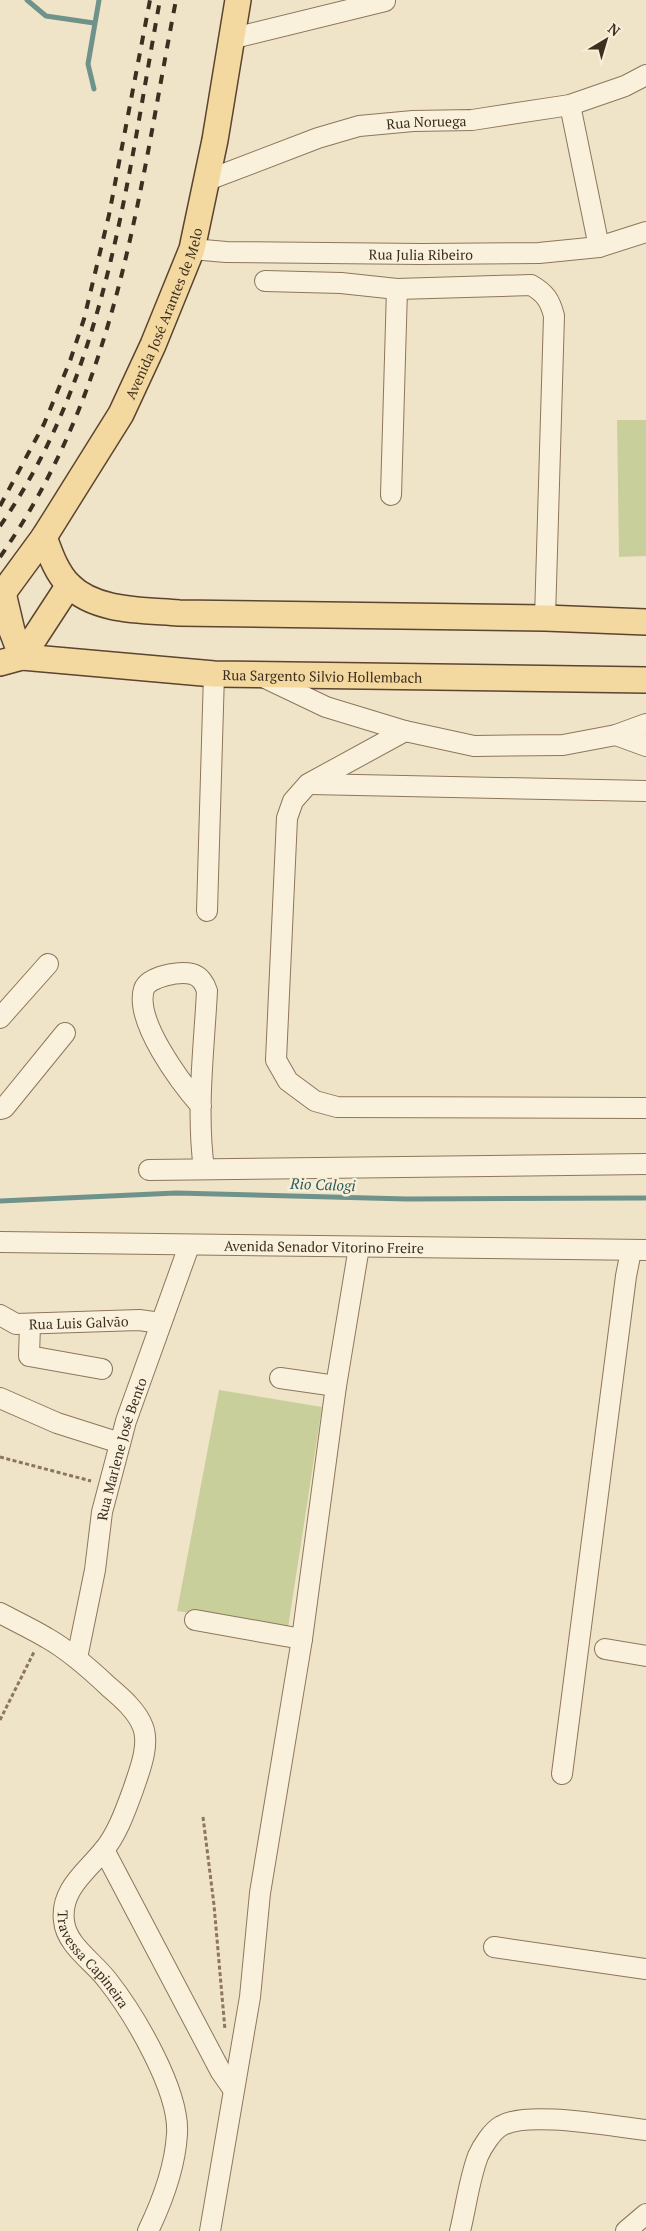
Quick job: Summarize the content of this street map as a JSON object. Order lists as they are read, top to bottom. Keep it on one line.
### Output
{"streets":{"main road":["Avenida José Arantes de Melo","Rua Sargento Silvio Hollembach"],"street":["Rua Noruega","Rua Julia Ribeiro","Avenida Senador Vitorino Freire","Rua Luis Galvão","Rua Marlene José Bento","Travessa Capineira"]},"crossings":[["Rua Noruega","Avenida José Arantes de Melo"],["Rua Julia Ribeiro","Avenida José Arantes de Melo"],["Avenida Senador Vitorino Freire","Rua Marlene José Bento"],["Rua Luis Galvão","Rua Marlene José Bento"],["Rua Marlene José Bento","Travessa Capineira"]],"water":["Rio Calogi"],"north":"top right"}
